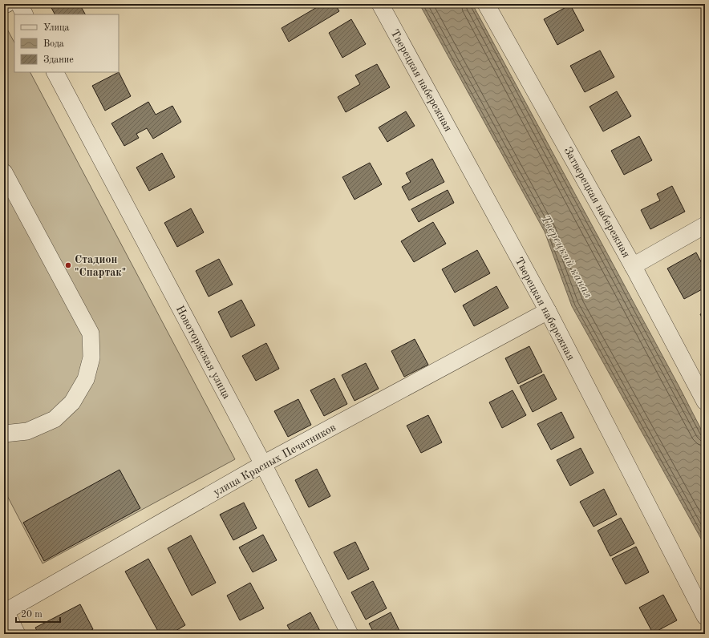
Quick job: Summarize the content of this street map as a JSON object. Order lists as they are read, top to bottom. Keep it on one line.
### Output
{"streets":{"street":["Тверецкая набережная","Затверецкая набережная","Новоторжская улица","улица Красных Печатников"]},"crossings":[["Тверецкая набережная","улица Красных Печатников"],["Новоторжская улица","улица Красных Печатников"]],"water":["Тверецкий канал"],"places":["Стадион \"Спартак\""],"legend":["Улица","Вода","Здание"],"scale_bar":"20 m"}
